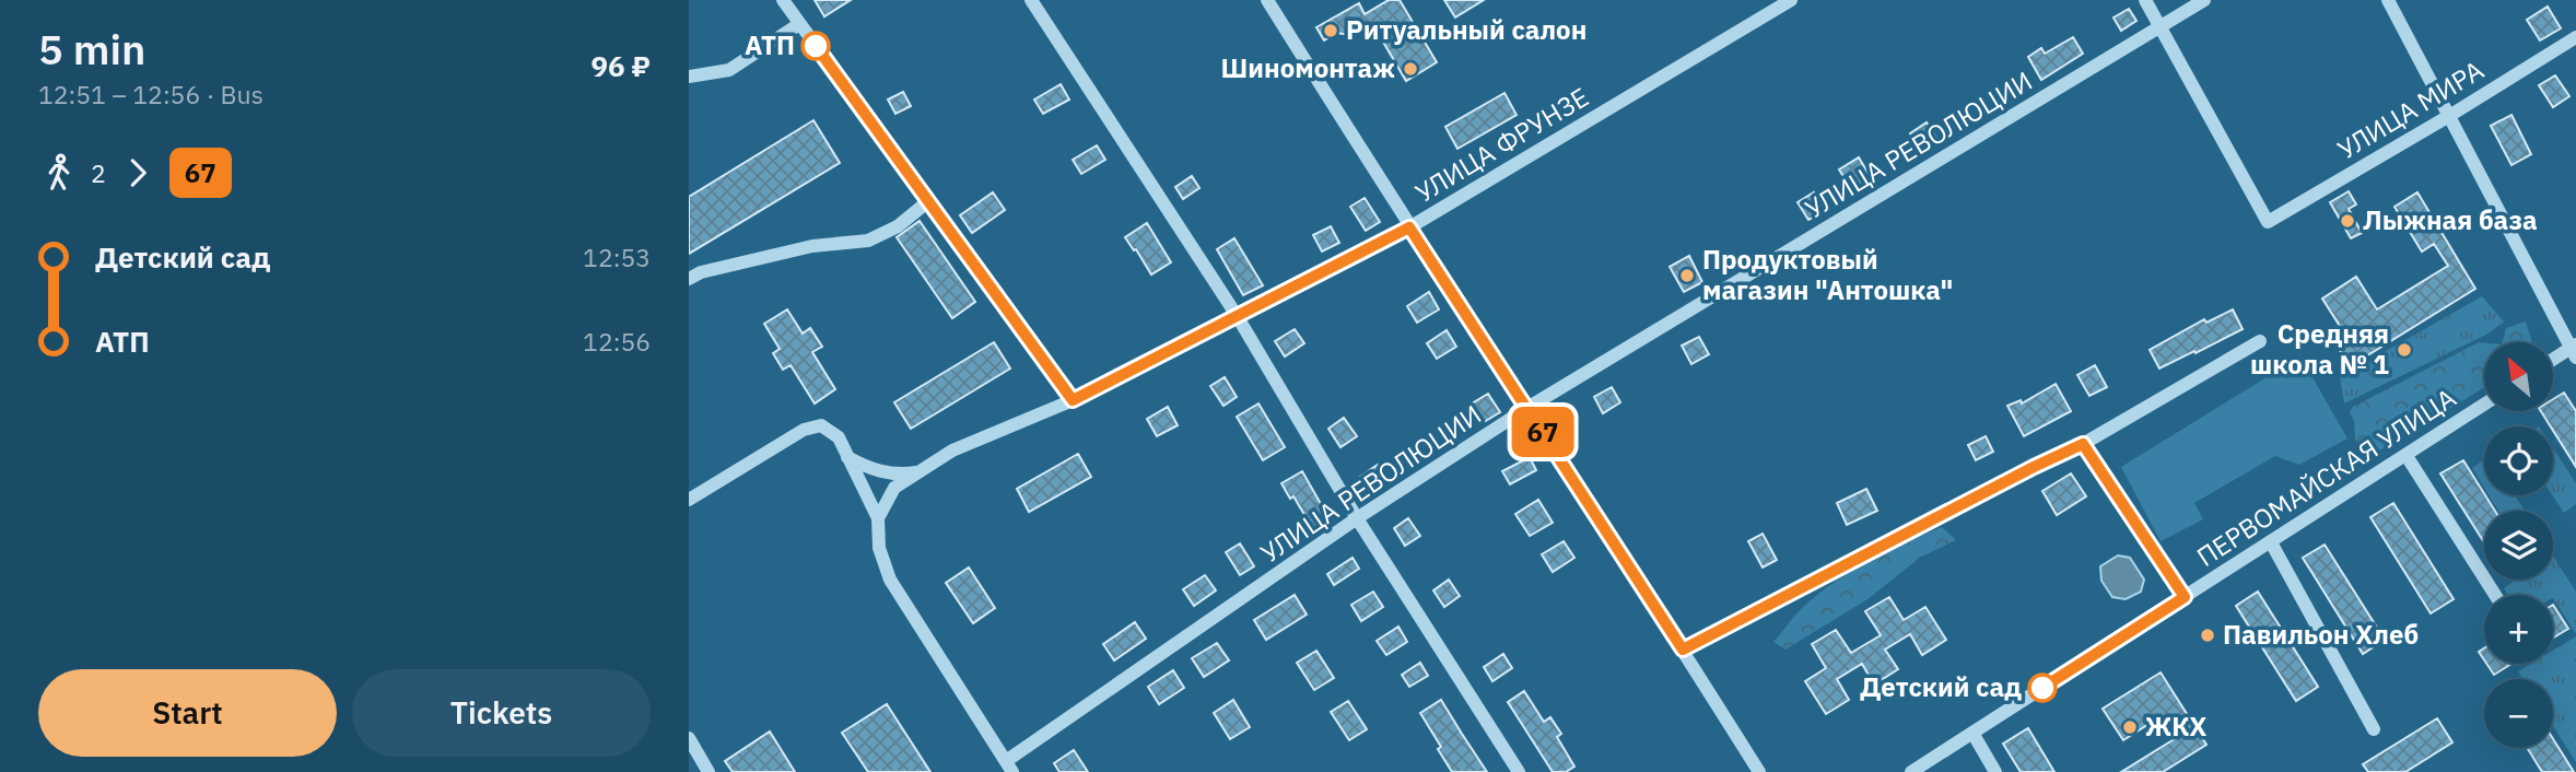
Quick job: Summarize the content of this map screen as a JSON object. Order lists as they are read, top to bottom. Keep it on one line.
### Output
{"streets":{"street":["УЛИЦА МИРА","УЛИЦА ФРУНЗЕ","УЛИЦА РЕВОЛЮЦИИ","ПЕРВОМАЙСКАЯ УЛИЦА"]},"crossings":[["УЛИЦА МИРА","УЛИЦА РЕВОЛЮЦИИ"]],"places":["Ритуальный салон","АТП","Шиномонтаж","Лыжная база","Продуктовый магазин \"Антошка\"","Средняя школа № 1","Павильон Хлеб","Детский сад","ЖКХ"],"lines":["bus line 67"],"north":"top left","page":{"heading":["5 min","12:51 – 12:56 · Bus","96 ₽"],"on_map":"67","legs":["2","67"],"list":[{"name":"Детский сад","value":"12:53"},{"name":"АТП","value":"12:56"}],"map_buttons":["+","−"],"buttons":["Start","Tickets"]}}
